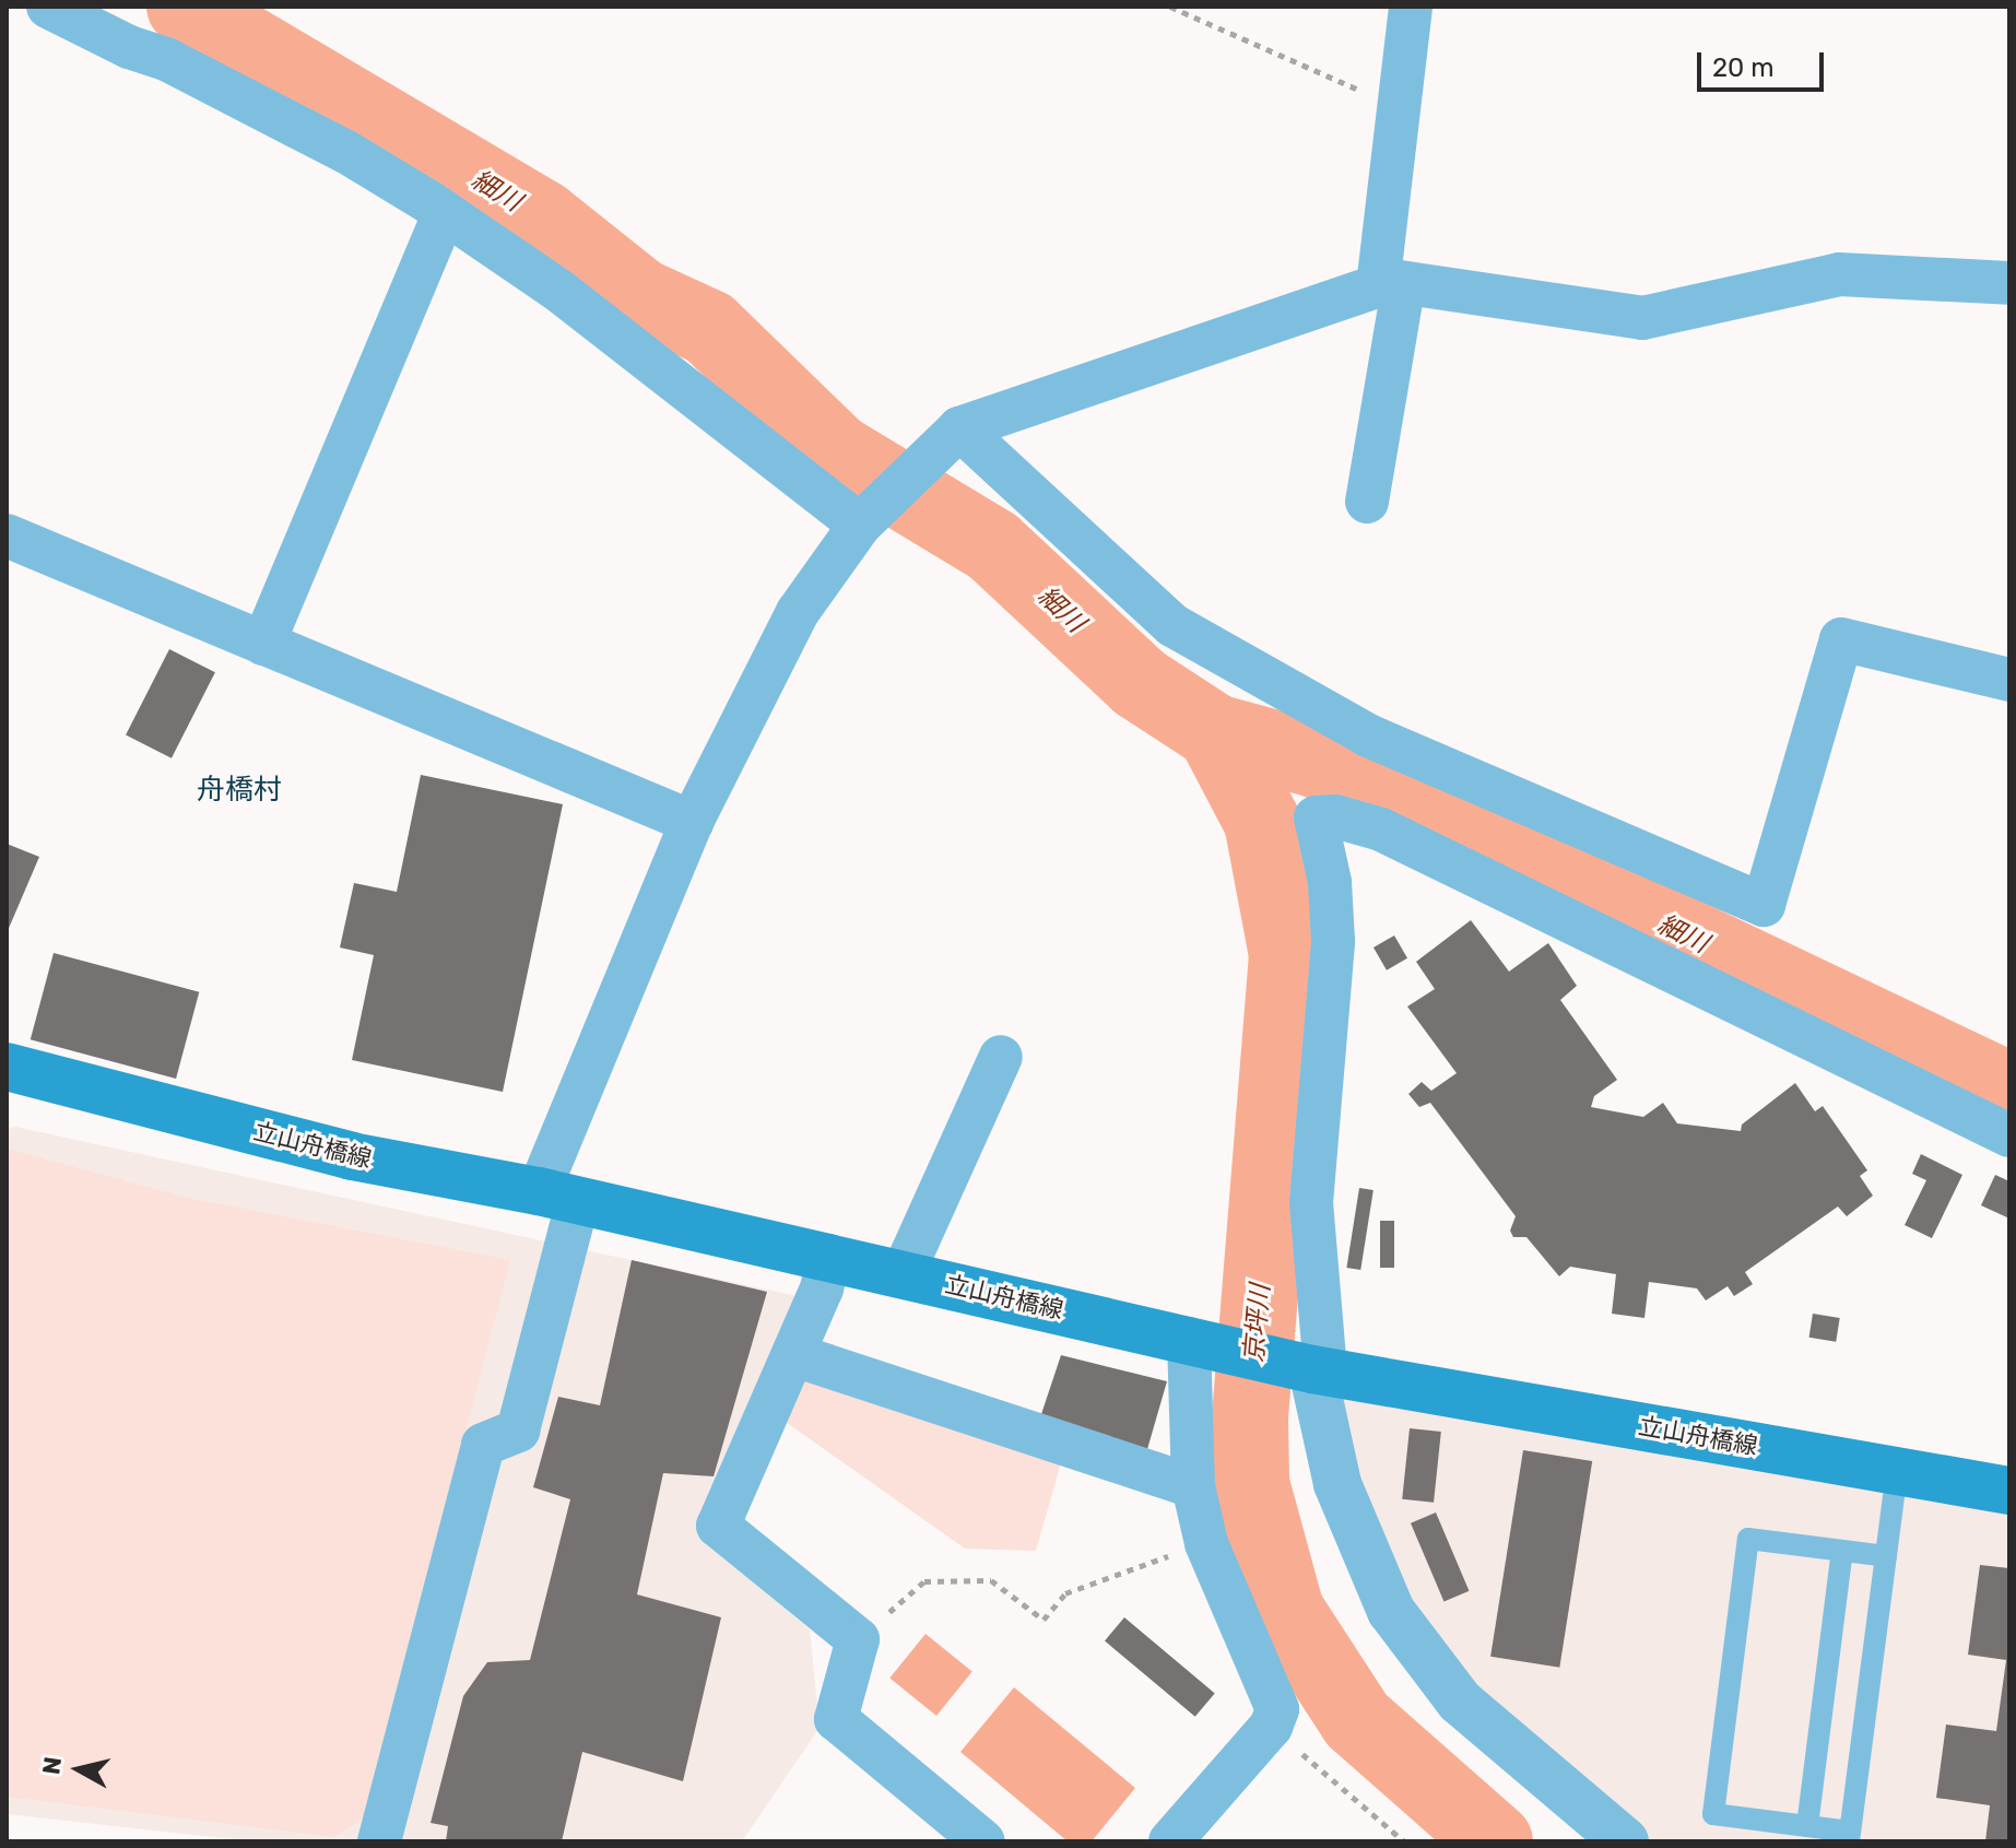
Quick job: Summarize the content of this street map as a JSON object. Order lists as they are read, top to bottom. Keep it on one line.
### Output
{"streets":{"main road":["立山舟橋線"]},"districts":["舟橋村"],"water":["細川","京坪川"],"scale_bar":"20 m","north":"left"}
